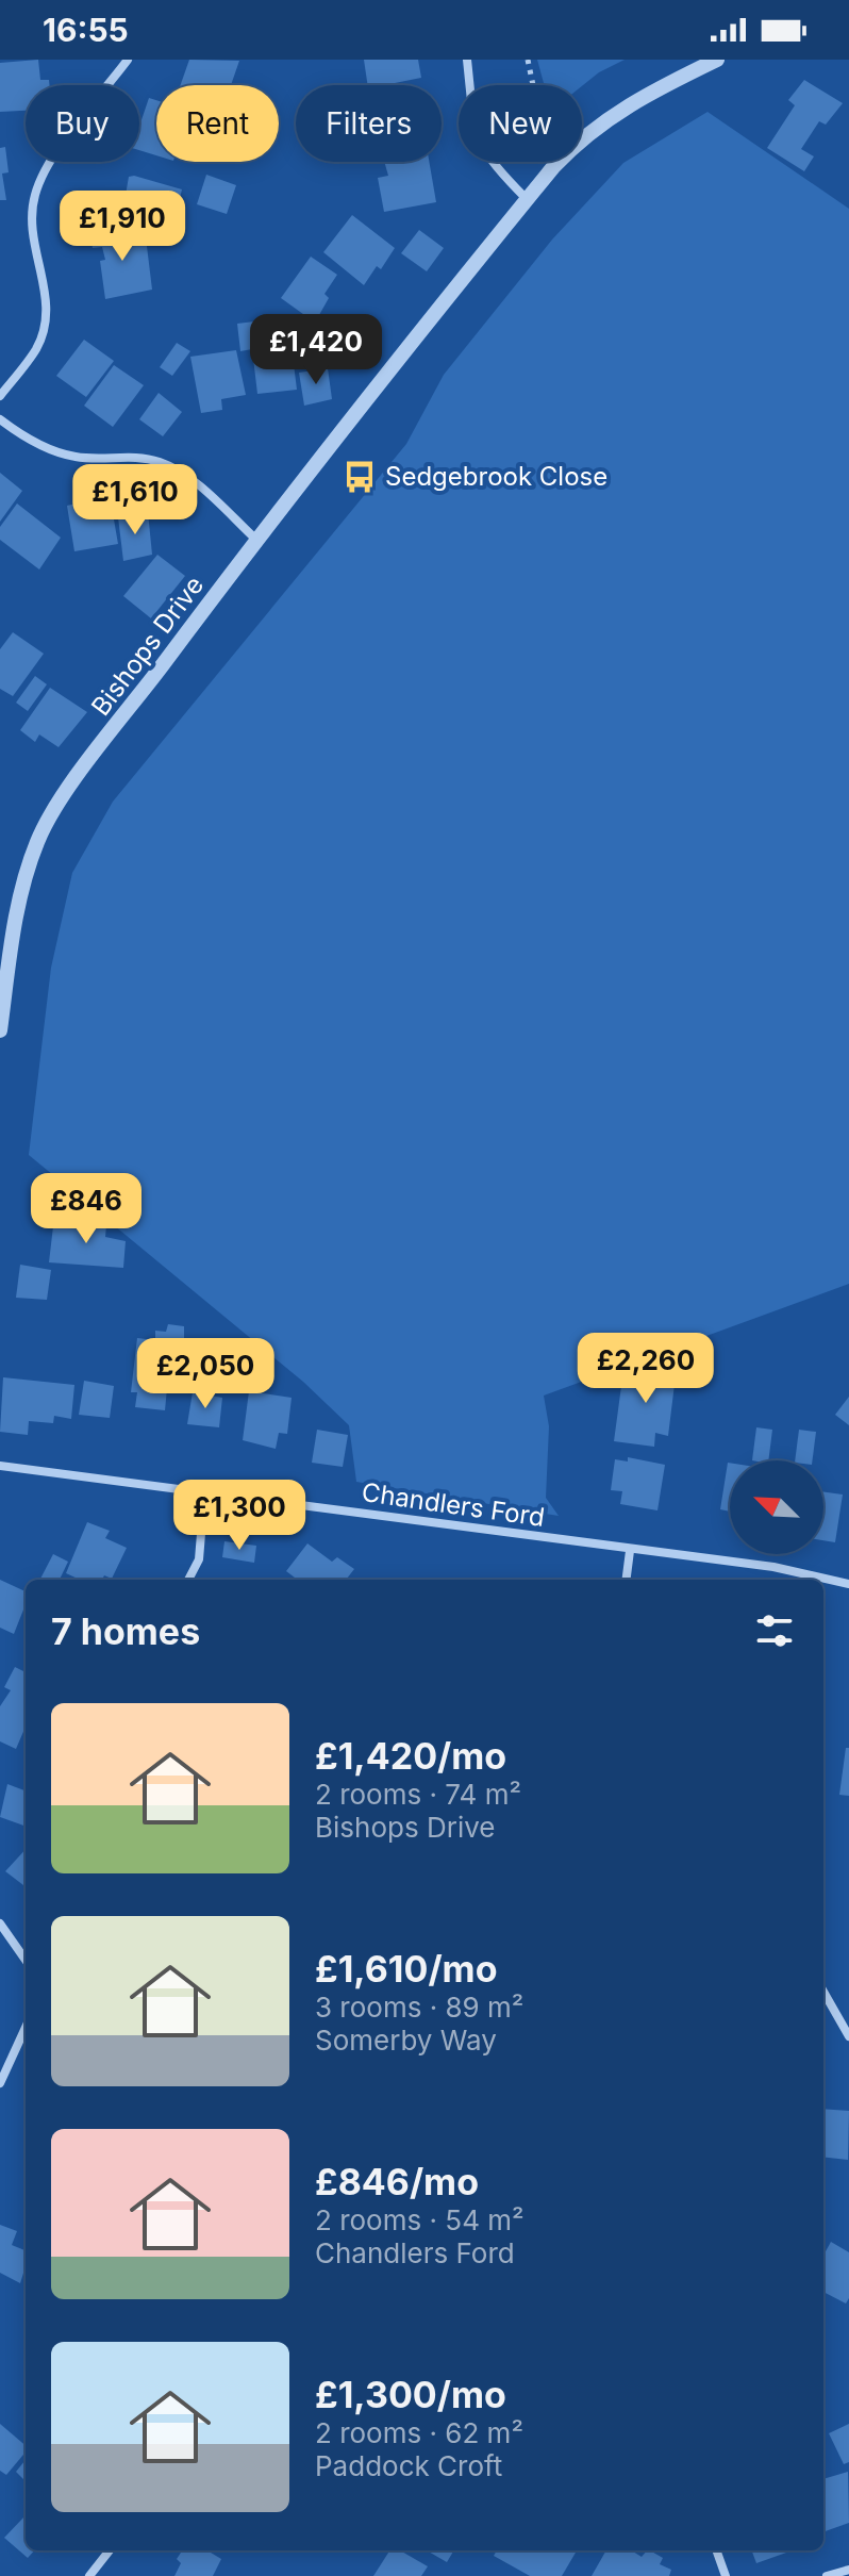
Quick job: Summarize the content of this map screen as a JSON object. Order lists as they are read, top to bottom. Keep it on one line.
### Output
{"streets":{"street":["Bishops Drive","Chandlers Ford"]},"places":{"bus stop":["Sedgebrook Close"]},"north":"top left","page":{"status":"16:55","chip":["Buy","Rent","Filters","New"],"price":["£1,910","£1,420","£1,610","£846","£2,260","£2,050","£1,300"],"heading":"7 homes","list":[{"name":"£1,420/mo","note":"2 rooms · 74 m² · Bishops Drive"},{"name":"£1,610/mo","note":"3 rooms · 89 m² · Somerby Way"},{"name":"£846/mo","note":"2 rooms · 54 m² · Chandlers Ford"},{"name":"£1,300/mo","note":"2 rooms · 62 m² · Paddock Croft"}]}}
